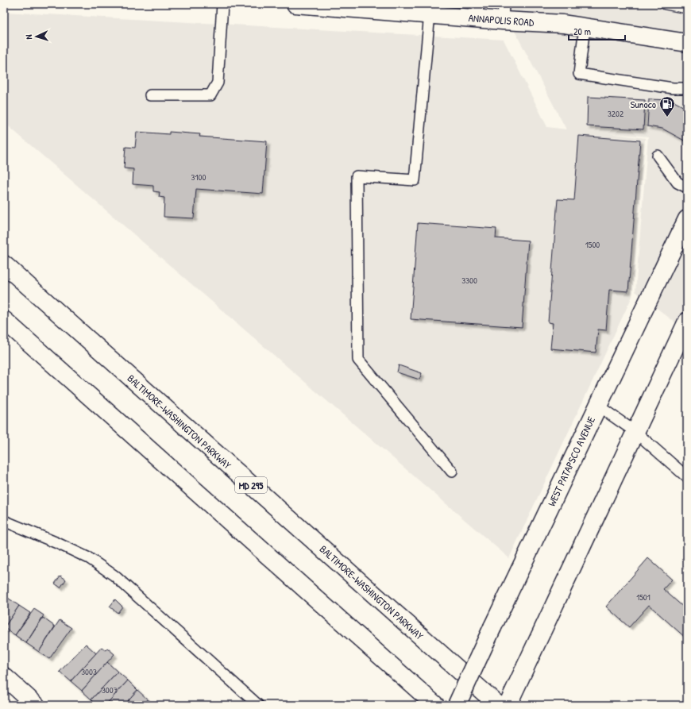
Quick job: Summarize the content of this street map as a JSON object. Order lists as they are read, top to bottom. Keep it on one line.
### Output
{"streets":{"main road":["ANNAPOLIS ROAD","BALTIMORE-WASHINGTON PARKWAY","WEST PATAPSCO AVENUE","MD 295"]},"places":{"fuel station":["Sunoco"]},"house_numbers":["3202","3100","1500","3300","1501","3003","3007"],"scale_bar":"20 m","north":"left"}
